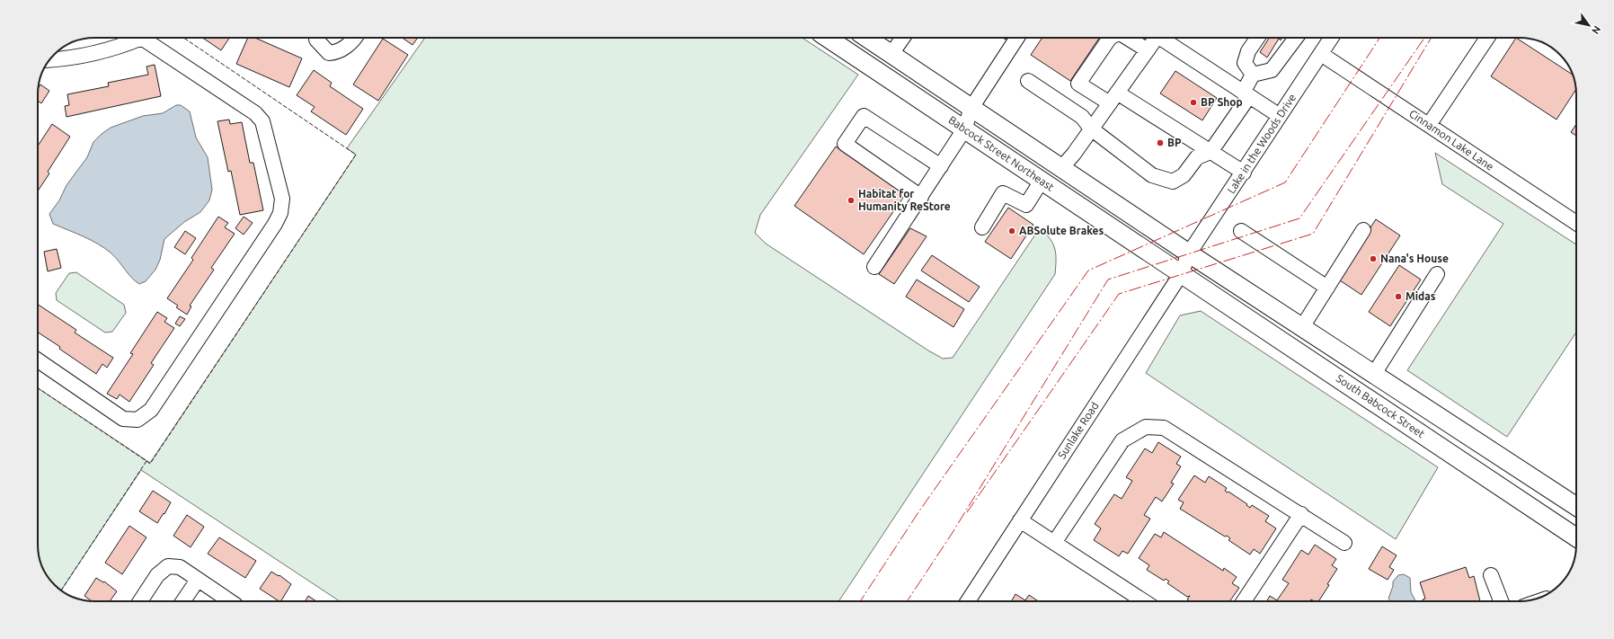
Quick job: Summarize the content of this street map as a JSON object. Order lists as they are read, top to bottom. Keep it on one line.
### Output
{"streets":{"main road":["Babcock Street Northeast","South Babcock Street"],"street":["Cinnamon Lake Lane","Lake in the Woods Drive","Sunlake Road"]},"crossings":[["Cinnamon Lake Lane","Lake in the Woods Drive"],["Lake in the Woods Drive","Babcock Street Northeast"],["Lake in the Woods Drive","South Babcock Street"],["Lake in the Woods Drive","Sunlake Road"],["Babcock Street Northeast","South Babcock Street"],["Babcock Street Northeast","Sunlake Road"],["South Babcock Street","Sunlake Road"]],"places":["BP Shop","BP","Habitat for Humanity ReStore","ABSolute Brakes","Nana's House","Midas"],"north":"bottom right"}
